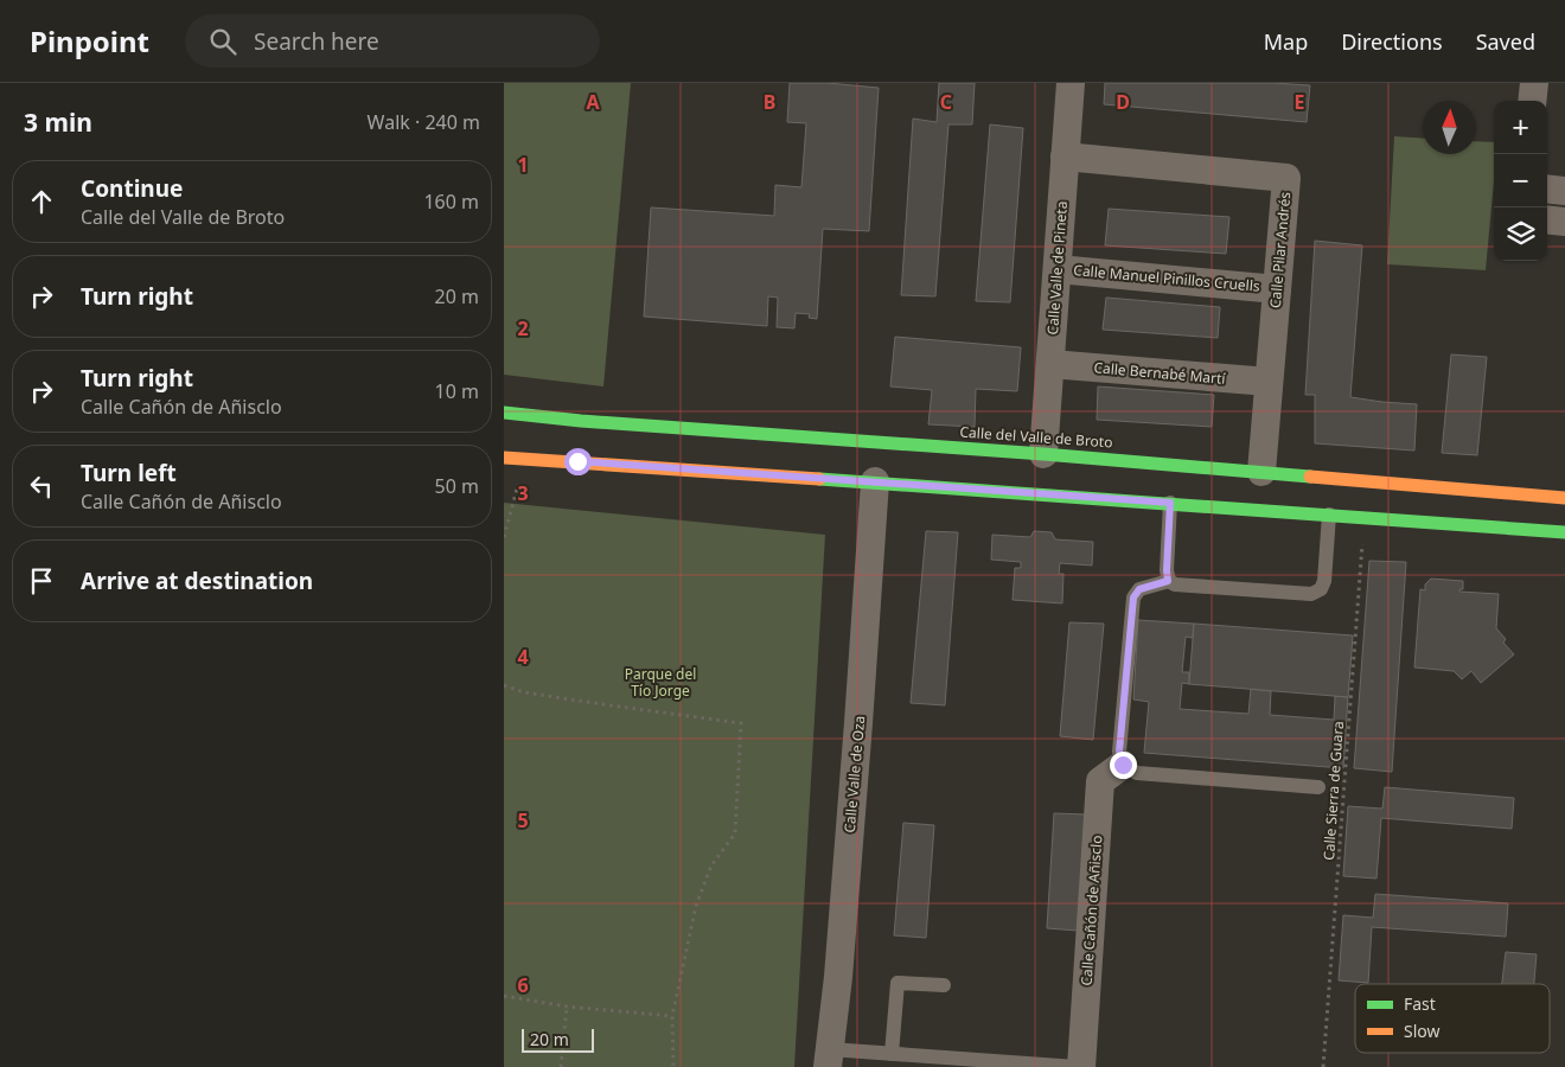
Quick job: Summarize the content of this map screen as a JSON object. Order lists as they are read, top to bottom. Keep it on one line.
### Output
{"streets":{"main road":["Calle del Valle de Broto"],"street":["Calle Pilar Andrés","Calle Valle de Pineta","Calle Manuel Pinillos Cruells","Calle Bernabé Martí","Calle Valle de Oza","Calle Cañón de Añisclo"],"path":["Calle Sierra de Guara"]},"crossings":[["Calle Pilar Andrés","Calle Valle de Pineta"],["Calle Pilar Andrés","Calle Manuel Pinillos Cruells"],["Calle Pilar Andrés","Calle Bernabé Martí"],["Calle Pilar Andrés","Calle del Valle de Broto"],["Calle Valle de Pineta","Calle Manuel Pinillos Cruells"],["Calle Valle de Pineta","Calle Bernabé Martí"],["Calle Valle de Pineta","Calle del Valle de Broto"]],"parks":["Parque del Tío Jorge"],"legend":["Fast","Slow"],"scale_bar":"20 m","north":"top","page":{"header":"Pinpoint","search":"Search here","nav":["Map","Directions","Saved"],"heading":["3 min","Walk · 240 m"],"map_buttons":["+","−"],"list":[["Continue","Calle del Valle de Broto","160 m"],["Turn right","20 m"],["Turn right","Calle Cañón de Añisclo","10 m"],["Turn left","Calle Cañón de Añisclo","50 m"],"Arrive at destination"],"scale":"20 m"},"grid":{"columns":["A","B","C","D","E"],"rows":["1","2","3","4","5","6"]}}
